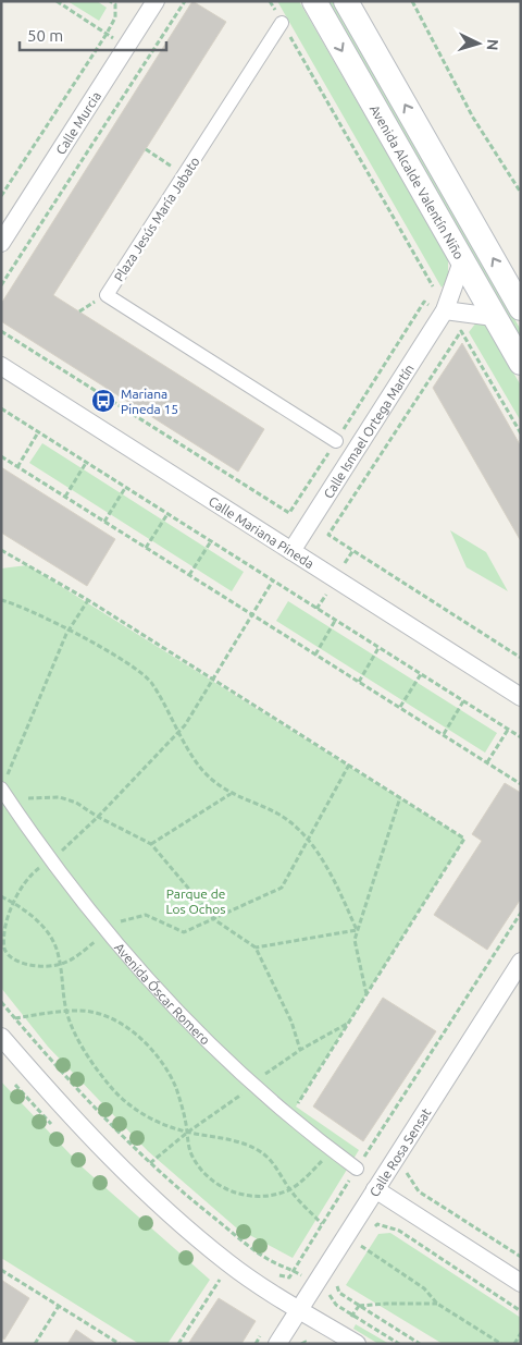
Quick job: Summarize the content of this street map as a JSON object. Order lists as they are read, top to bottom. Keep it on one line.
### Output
{"streets":{"main road":["Avenida Alcalde Valentín Niño"],"street":["Calle Murcia","Plaza Jesús María Jabato","Calle Ismael Ortega Martín","Calle Mariana Pineda","Avenida Óscar Romero","Calle Rosa Sensat"]},"crossings":[["Avenida Alcalde Valentín Niño","Calle Ismael Ortega Martín"],["Calle Ismael Ortega Martín","Calle Mariana Pineda"]],"parks":["Parque de Los Ochos"],"places":{"bus stop":["Mariana Pineda 15"]},"scale_bar":"50 m","north":"right"}
